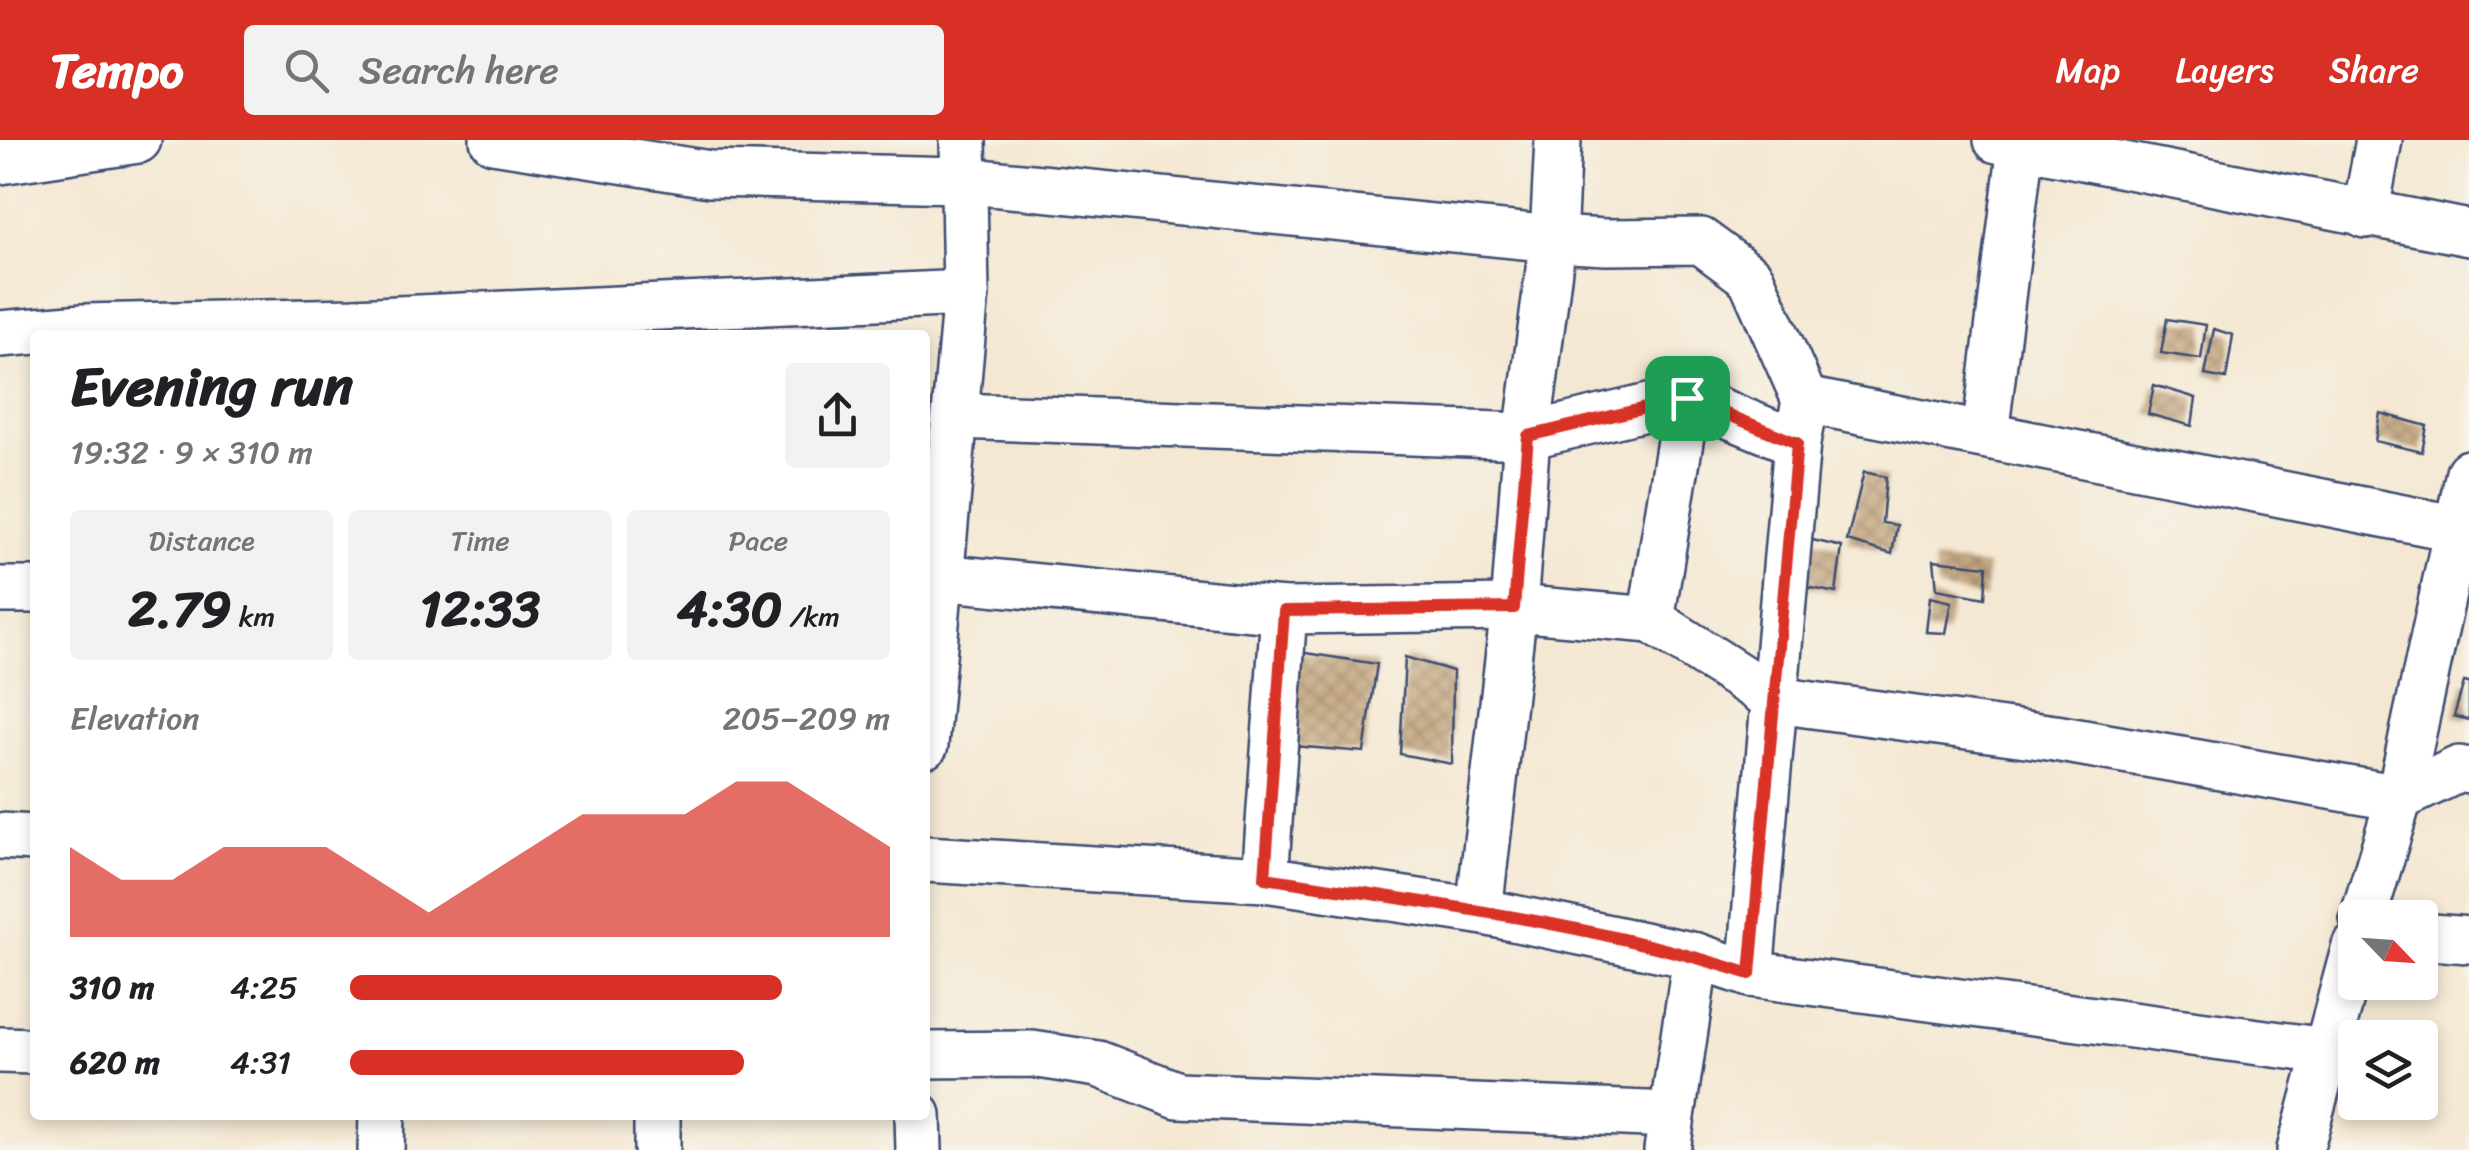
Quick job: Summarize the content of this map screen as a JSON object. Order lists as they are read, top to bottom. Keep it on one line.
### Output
{"north":"bottom right","page":{"header":"Tempo","search":"Search here","nav":["Map","Layers","Share"],"heading":["Evening run","19:32 · 9 × 310 m"],"stats":[["Distance","2.79 km"],["Time","12:33"],["Pace","4:30 /km"]],"chart":["Elevation","205–209 m"],"list":[{"name":"310 m","note":"4:25"},{"name":"620 m","note":"4:31"}]}}
